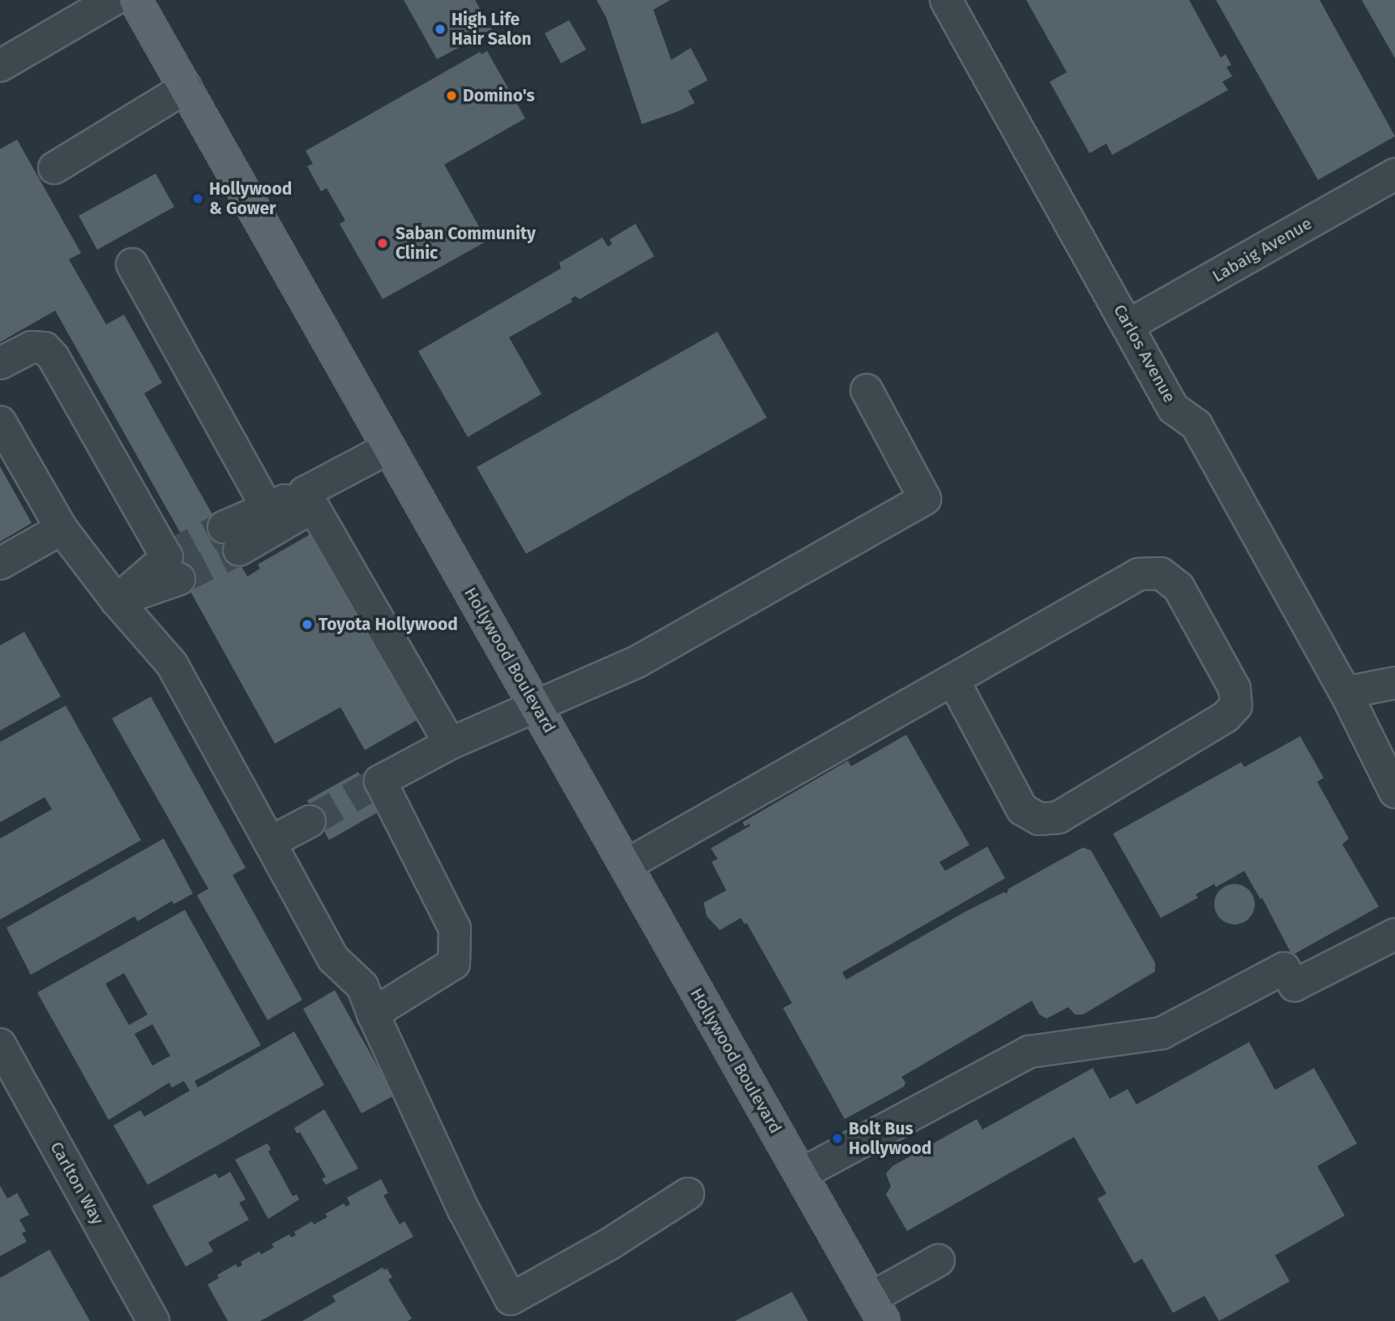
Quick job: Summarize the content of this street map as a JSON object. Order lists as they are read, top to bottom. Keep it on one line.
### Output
{"streets":{"main road":["Hollywood Boulevard"],"street":["Labaig Avenue","Carlos Avenue","Carlton Way"]},"crossings":[["Labaig Avenue","Carlos Avenue"]],"places":["High Life Hair Salon","Domino's","Hollywood & Gower","Saban Community Clinic","Toyota Hollywood","Bolt Bus Hollywood"]}
